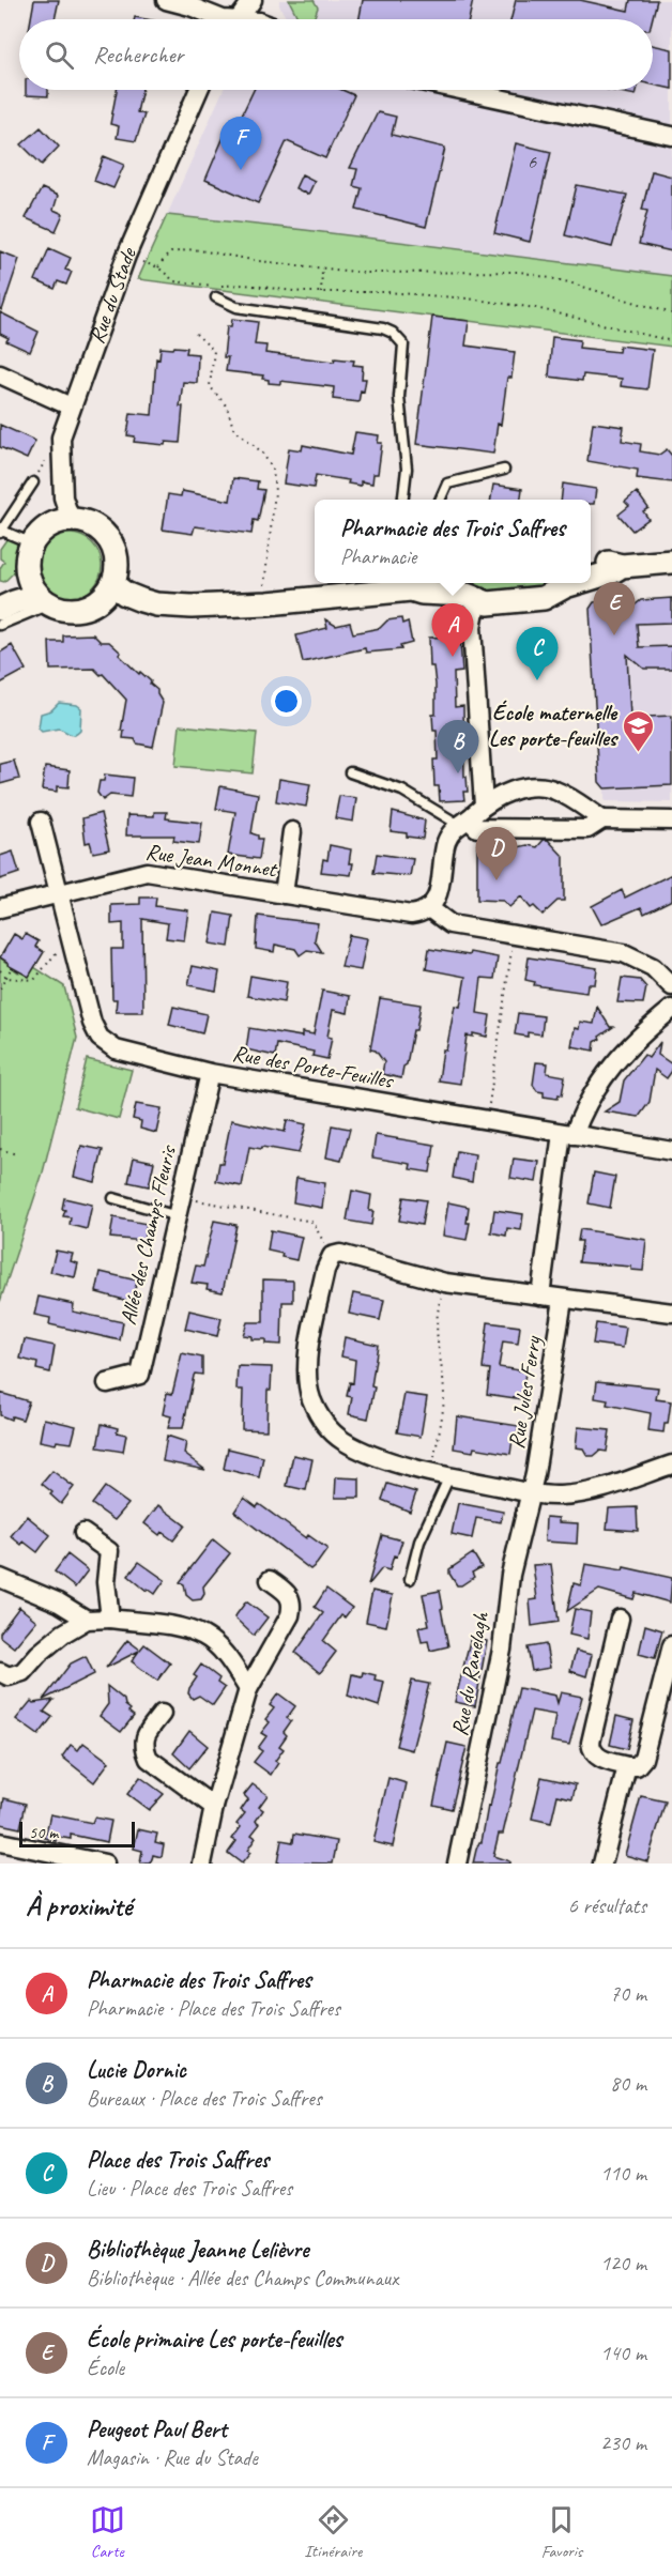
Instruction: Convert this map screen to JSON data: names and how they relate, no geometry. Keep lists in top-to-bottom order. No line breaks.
{"streets":{"street":["Rue du Stade","Rue Jean Monnet","Rue des Porte-Feuilles","Allée des Champs Fleuris","Rue Jules Ferry","Rue du Ranelagh"]},"crossings":[["Rue Jean Monnet","Rue des Porte-Feuilles"],["Rue des Porte-Feuilles","Allée des Champs Fleuris"],["Rue Jules Ferry","Rue du Ranelagh"]],"places":{"school or university":["École maternelle Les porte-feuilles"]},"house_numbers":["6"],"scale_bar":"50 m","page":{"search":"Rechercher","pins":["F","E","A","C","B","D"],"popup":["Pharmacie des Trois Saffres","Pharmacie"],"scale":"50 m","heading":["À proximité","6 résultats"],"list":[{"mark":"A","name":"Pharmacie des Trois Saffres","note":"Pharmacie · Place des Trois Saffres","value":"70 m"},{"mark":"B","name":"Lucie Dornic","note":"Bureaux · Place des Trois Saffres","value":"80 m"},{"mark":"C","name":"Place des Trois Saffres","note":"Lieu · Place des Trois Saffres","value":"110 m"},{"mark":"D","name":"Bibliothèque Jeanne Lelièvre","note":"Bibliothèque · Allée des Champs Communaux","value":"120 m"},{"mark":"E","name":"École primaire Les porte-feuilles","note":"École","value":"140 m"},{"mark":"F","name":"Peugeot Paul Bert","note":"Magasin · Rue du Stade","value":"230 m"}],"nav":["Carte","Itinéraire","Favoris"]}}
